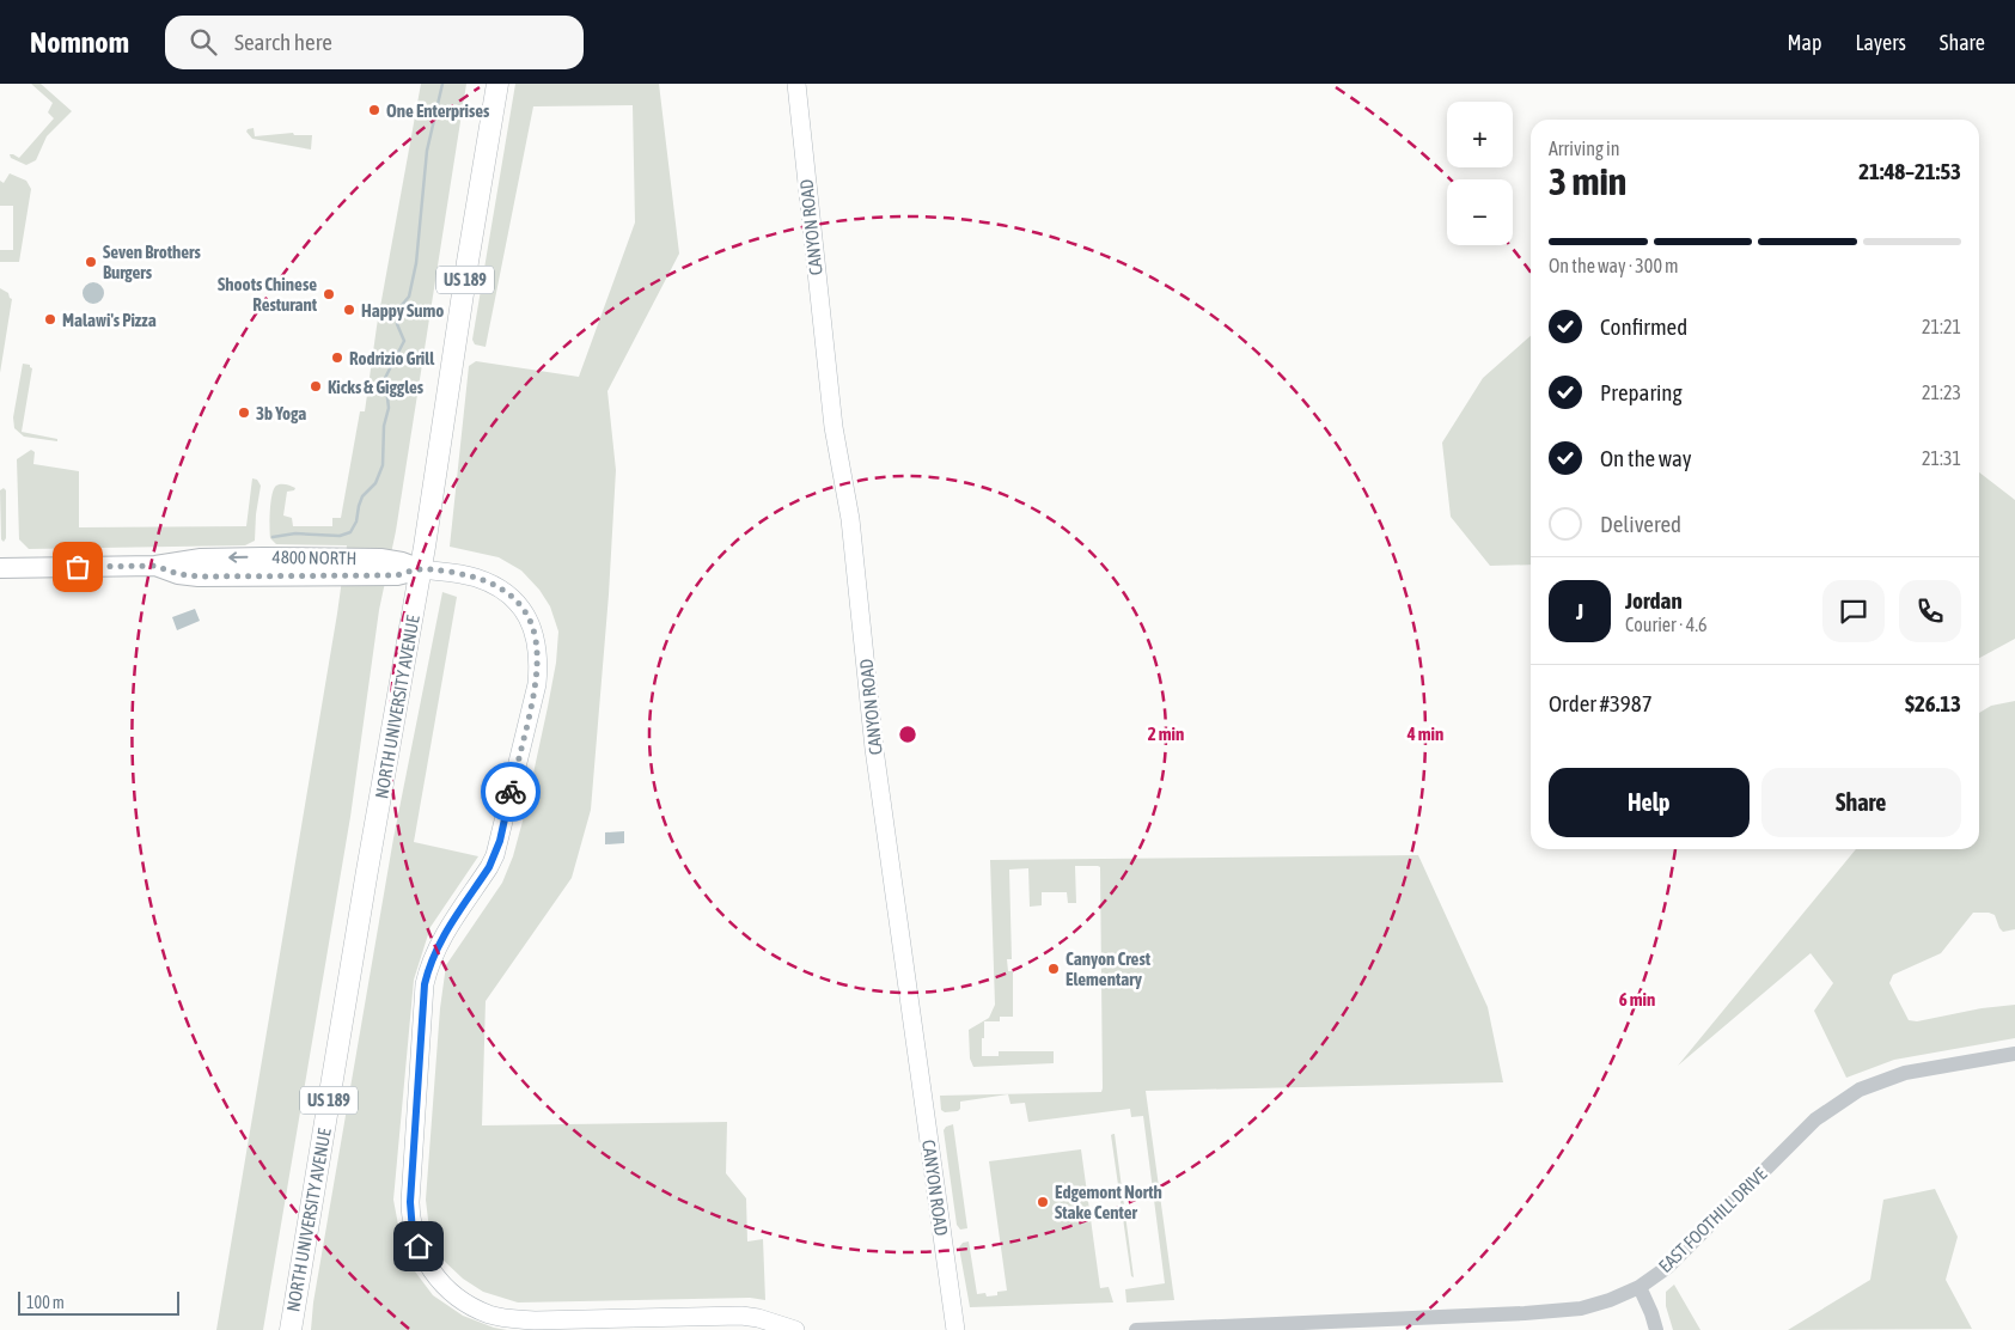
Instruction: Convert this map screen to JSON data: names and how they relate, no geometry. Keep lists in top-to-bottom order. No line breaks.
{"streets":{"highway":["US 189","NORTH UNIVERSITY AVENUE"],"main road":["CANYON ROAD","4800 NORTH"],"street":["EAST FOOTHILL DRIVE"]},"crossings":[["4800 NORTH","NORTH UNIVERSITY AVENUE"]],"places":["One Enterprises","Seven Brothers Burgers","Shoots Chinese Resturant","Happy Sumo","Malawi's Pizza","Rodrizio Grill","Kicks & Giggles","3b Yoga","Canyon Crest Elementary","Edgemont North Stake Center"],"scale_bar":"100 m","page":{"header":"Nomnom","search":"Search here","nav":["Map","Layers","Share"],"map_buttons":["+","−"],"heading":["3 min","Arriving in","21:48–21:53"],"panel":["Jordan","Courier · 4.6","Order #3987","$26.13"],"bar":"On the way · 300 m","list":[["Confirmed","21:21"],["Preparing","21:23"],["On the way","21:31"],"Delivered"],"round":"J","buttons":["Help","Share"],"scale":"100 m"},"rings":["2 min","4 min","6 min"]}
